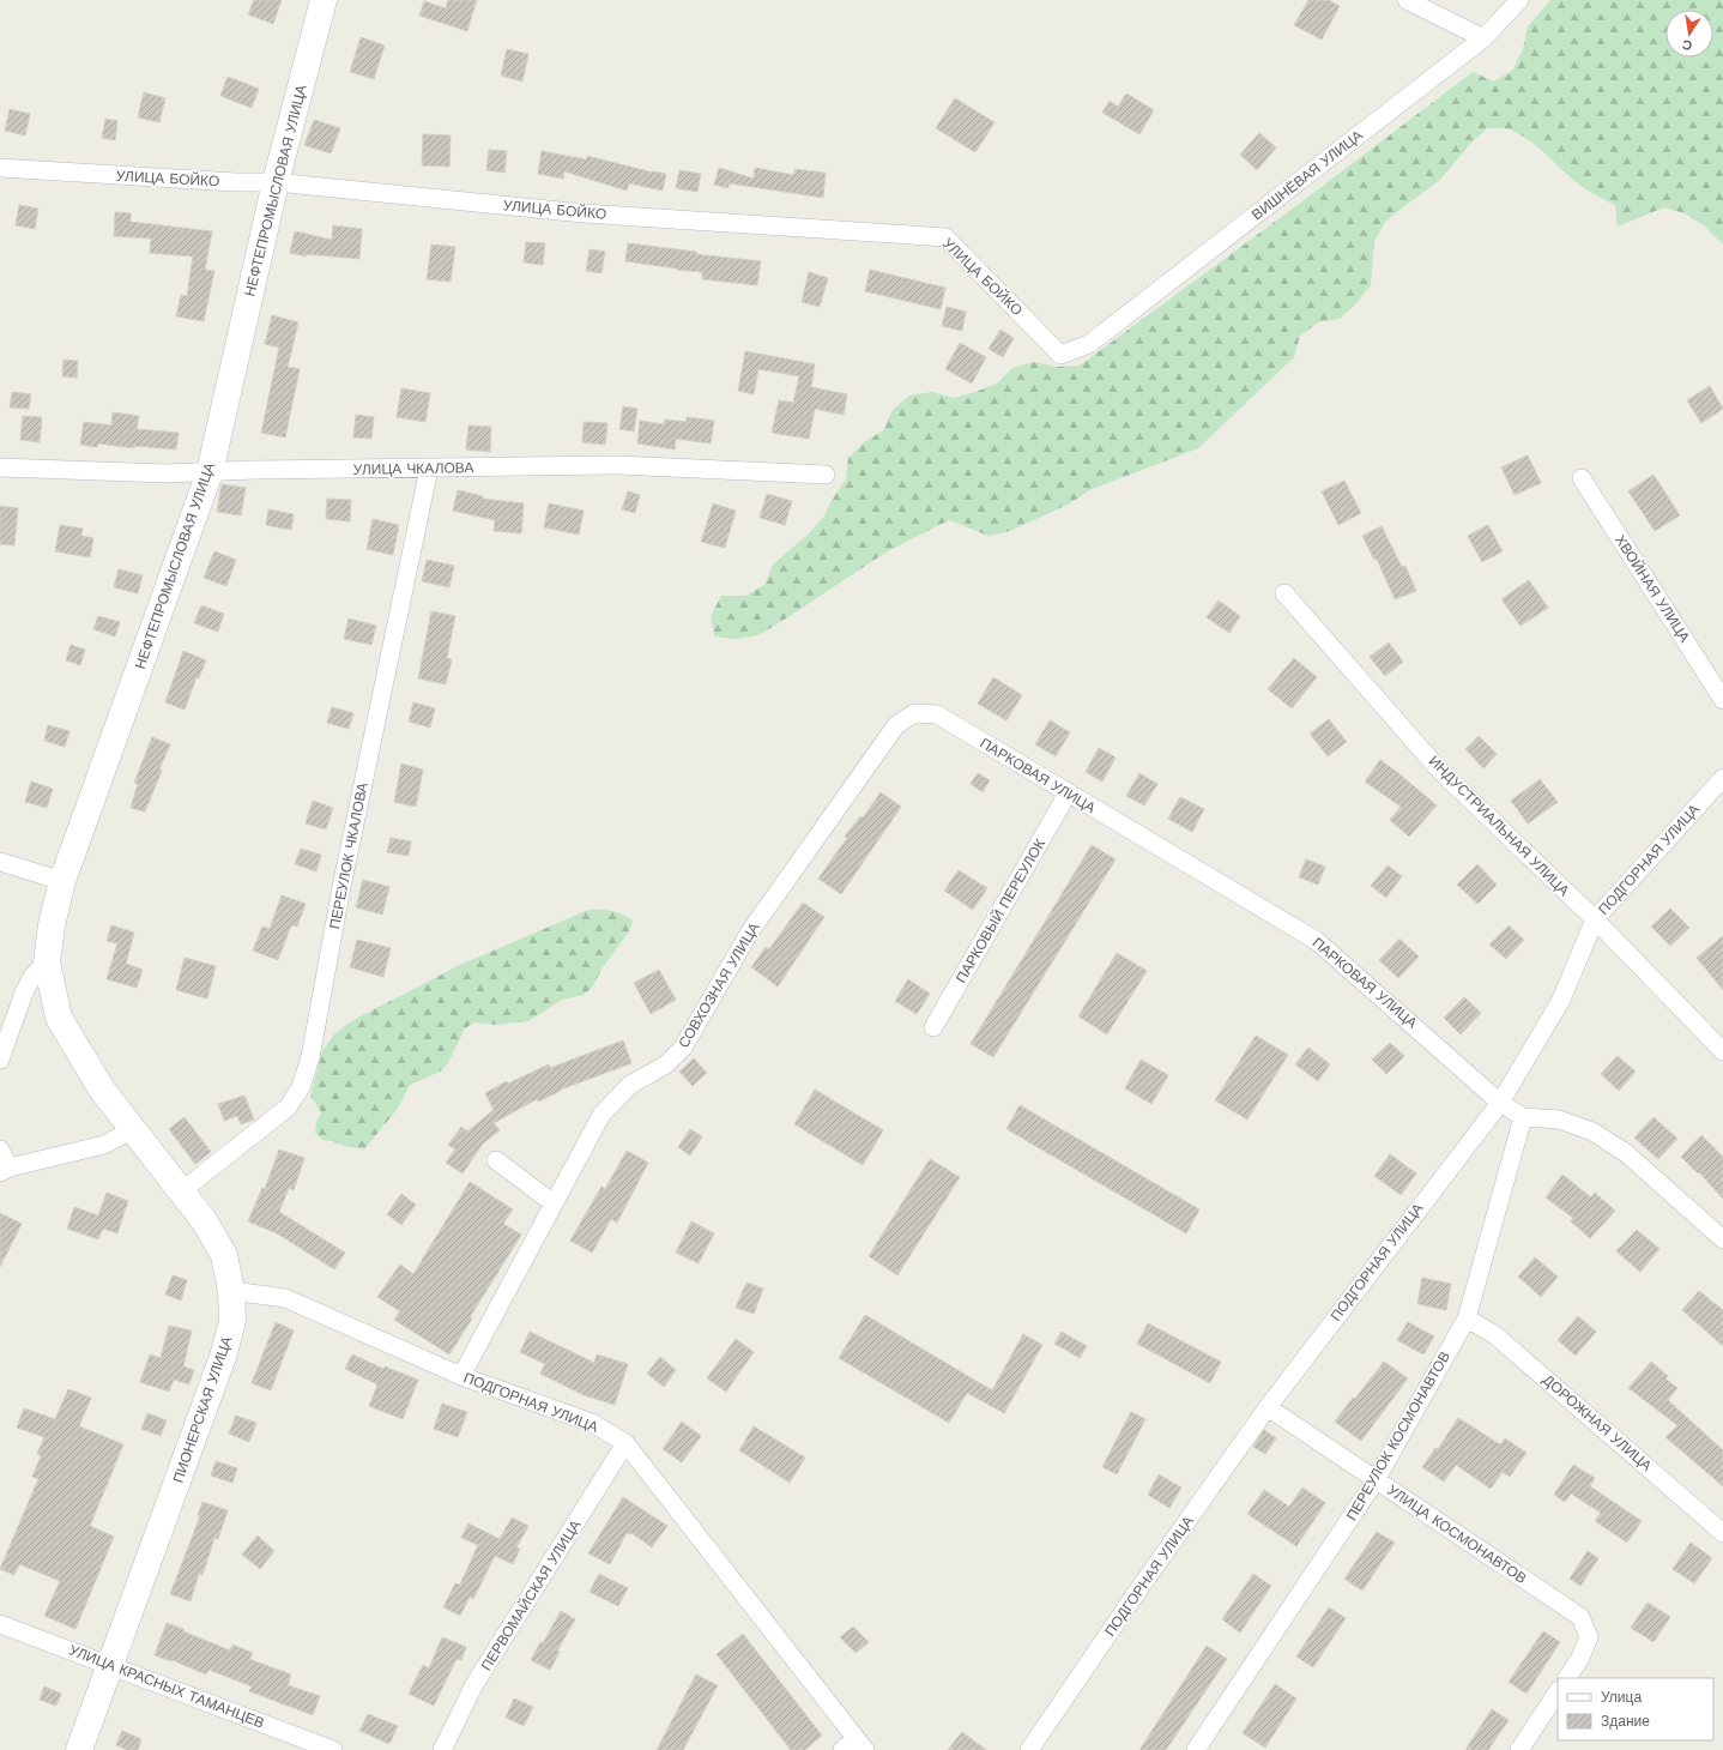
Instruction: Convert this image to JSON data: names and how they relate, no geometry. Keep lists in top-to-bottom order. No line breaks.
{"streets":{"main road":["НЕФТЕПРОМЫСЛОВАЯ УЛИЦА","ПИОНЕРСКАЯ УЛИЦА"],"street":["ВИШНЁВАЯ УЛИЦА","УЛИЦА БОЙКО","УЛИЦА ЧКАЛОВА","ХВОЙНАЯ УЛИЦА","ПАРКОВАЯ УЛИЦА","ИНДУСТРИАЛЬНАЯ УЛИЦА","ПЕРЕУЛОК ЧКАЛОВА","ПОДГОРНАЯ УЛИЦА","ПАРКОВЫЙ ПЕРЕУЛОК","СОВХОЗНАЯ УЛИЦА","ДОРОЖНАЯ УЛИЦА","ПЕРЕУЛОК КОСМОНАВТОВ","УЛИЦА КОСМОНАВТОВ","ПЕРВОМАЙСКАЯ УЛИЦА","УЛИЦА КРАСНЫХ ТАМАНЦЕВ"]},"crossings":[["ВИШНЁВАЯ УЛИЦА","УЛИЦА БОЙКО"],["УЛИЦА БОЙКО","НЕФТЕПРОМЫСЛОВАЯ УЛИЦА"],["НЕФТЕПРОМЫСЛОВАЯ УЛИЦА","УЛИЦА ЧКАЛОВА"],["НЕФТЕПРОМЫСЛОВАЯ УЛИЦА","ПИОНЕРСКАЯ УЛИЦА"],["УЛИЦА ЧКАЛОВА","ПЕРЕУЛОК ЧКАЛОВА"],["ПАРКОВАЯ УЛИЦА","ПОДГОРНАЯ УЛИЦА"],["ПАРКОВАЯ УЛИЦА","ПАРКОВЫЙ ПЕРЕУЛОК"],["ПАРКОВАЯ УЛИЦА","СОВХОЗНАЯ УЛИЦА"],["ПАРКОВАЯ УЛИЦА","ПЕРЕУЛОК КОСМОНАВТОВ"],["ИНДУСТРИАЛЬНАЯ УЛИЦА","ПОДГОРНАЯ УЛИЦА"],["ПЕРЕУЛОК ЧКАЛОВА","ПИОНЕРСКАЯ УЛИЦА"],["ПОДГОРНАЯ УЛИЦА","СОВХОЗНАЯ УЛИЦА"],["ПОДГОРНАЯ УЛИЦА","ПИОНЕРСКАЯ УЛИЦА"],["ПОДГОРНАЯ УЛИЦА","УЛИЦА КОСМОНАВТОВ"],["ПОДГОРНАЯ УЛИЦА","ПЕРВОМАЙСКАЯ УЛИЦА"],["ПИОНЕРСКАЯ УЛИЦА","УЛИЦА КРАСНЫХ ТАМАНЦЕВ"],["ДОРОЖНАЯ УЛИЦА","ПЕРЕУЛОК КОСМОНАВТОВ"],["ПЕРЕУЛОК КОСМОНАВТОВ","УЛИЦА КОСМОНАВТОВ"]],"legend":["Улица","Здание"],"north":"bottom"}
